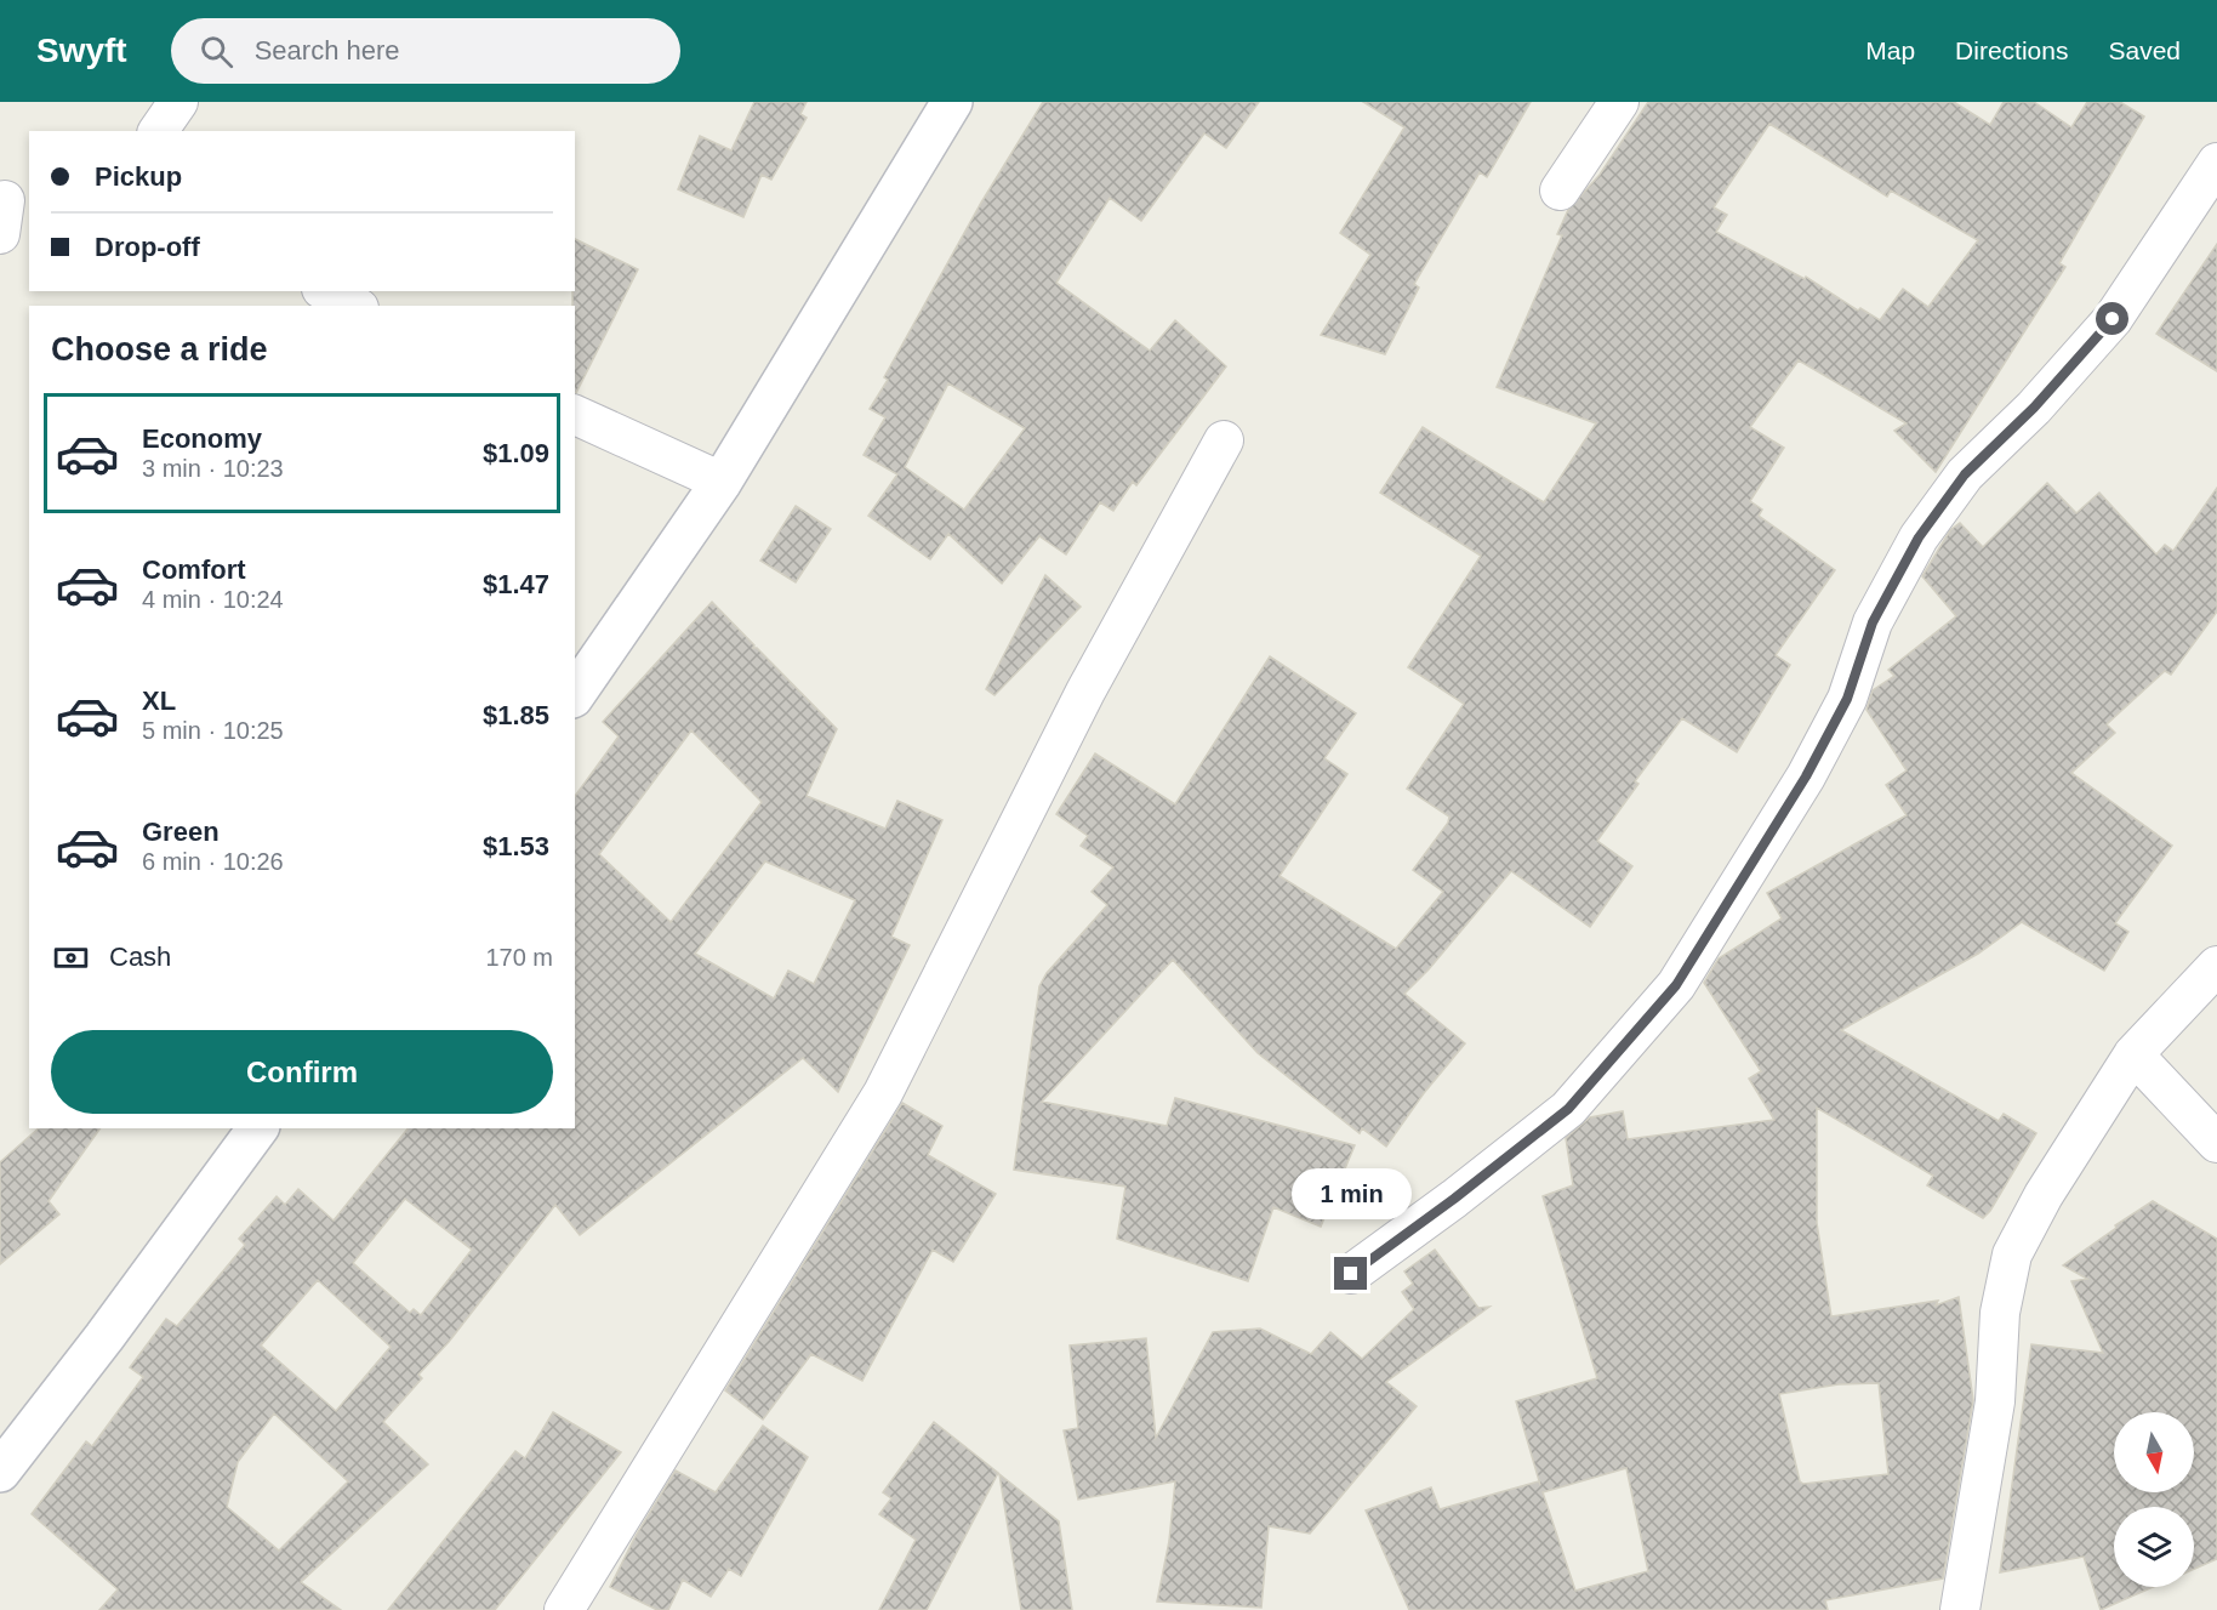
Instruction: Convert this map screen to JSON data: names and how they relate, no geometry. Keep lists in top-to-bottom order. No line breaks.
{"north":"bottom","page":{"header":"Swyft","search":"Search here","nav":["Map","Directions","Saved"],"banner":["Pickup","Drop-off"],"heading":"Choose a ride","list":[{"name":"Economy","note":"3 min · 10:23","value":"$1.09"},{"name":"Comfort","note":"4 min · 10:24","value":"$1.47"},{"name":"XL","note":"5 min · 10:25","value":"$1.85"},{"name":"Green","note":"6 min · 10:26","value":"$1.53"}],"pay":["Cash","170 m"],"buttons":"Confirm","bubble":"1 min"}}
